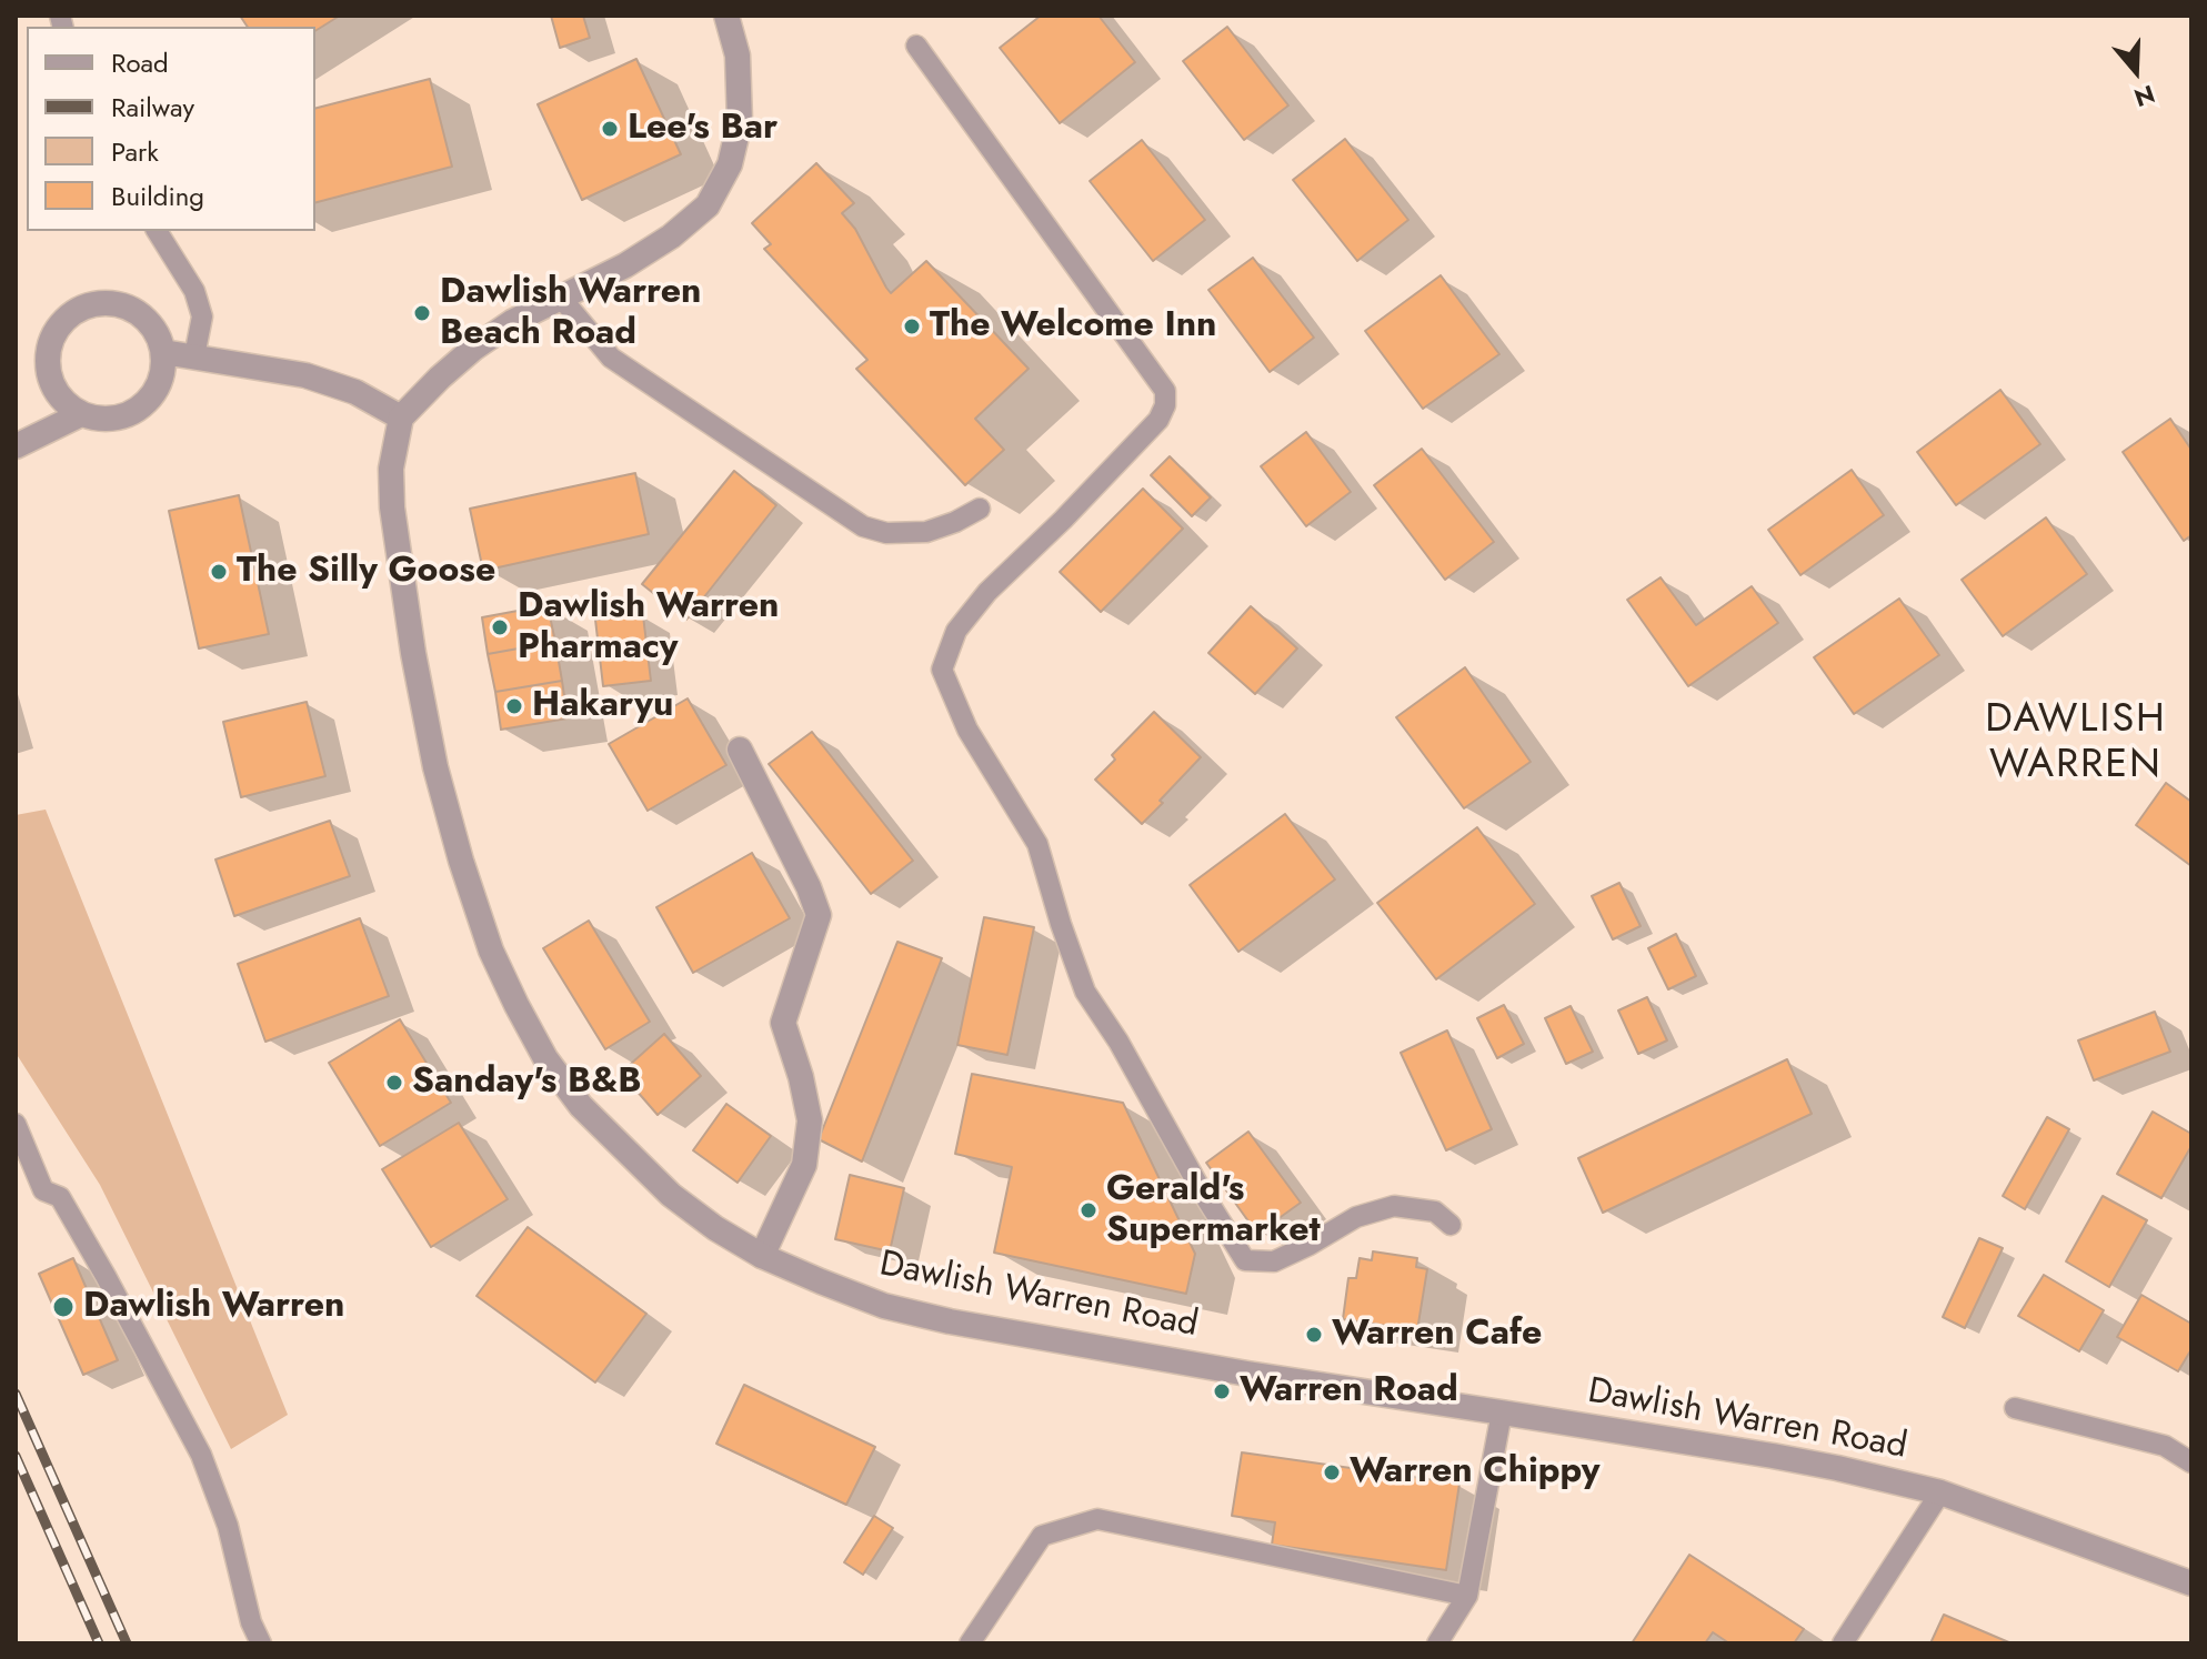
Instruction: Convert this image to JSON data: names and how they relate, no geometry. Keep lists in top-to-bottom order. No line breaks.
{"streets":{"street":["Dawlish Warren Road"]},"districts":["DAWLISH WARREN"],"places":["Lee's Bar","Dawlish Warren Beach Road","The Welcome Inn","The Silly Goose","Dawlish Warren Pharmacy","Hakaryu","Sanday's B&B","Gerald's Supermarket","Dawlish Warren","Warren Cafe","Warren Road","Warren Chippy"],"legend":["Road","Railway","Park","Building"],"north":"bottom"}
